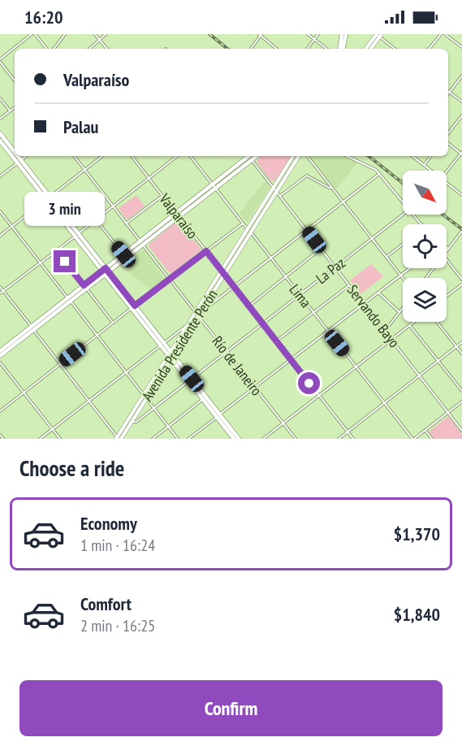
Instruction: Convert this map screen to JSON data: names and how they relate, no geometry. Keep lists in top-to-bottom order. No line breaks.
{"streets":{"main road":["Avenida Presidente Perón"],"street":["Valparaíso","La Paz","Lima","Servando Bayo","Río de Janeiro"]},"crossings":[["Valparaíso","La Paz"],["Valparaíso","Avenida Presidente Perón"],["La Paz","Lima"],["La Paz","Servando Bayo"],["La Paz","Avenida Presidente Perón"],["La Paz","Río de Janeiro"],["Lima","Avenida Presidente Perón"],["Servando Bayo","Avenida Presidente Perón"],["Avenida Presidente Perón","Río de Janeiro"]],"north":"bottom right","page":{"status":"16:20","banner":["Valparaíso","Palau"],"bubble":"3 min","heading":"Choose a ride","list":[{"name":"Economy","note":"1 min · 16:24","value":"$1,370"},{"name":"Comfort","note":"2 min · 16:25","value":"$1,840"}],"buttons":"Confirm"}}
